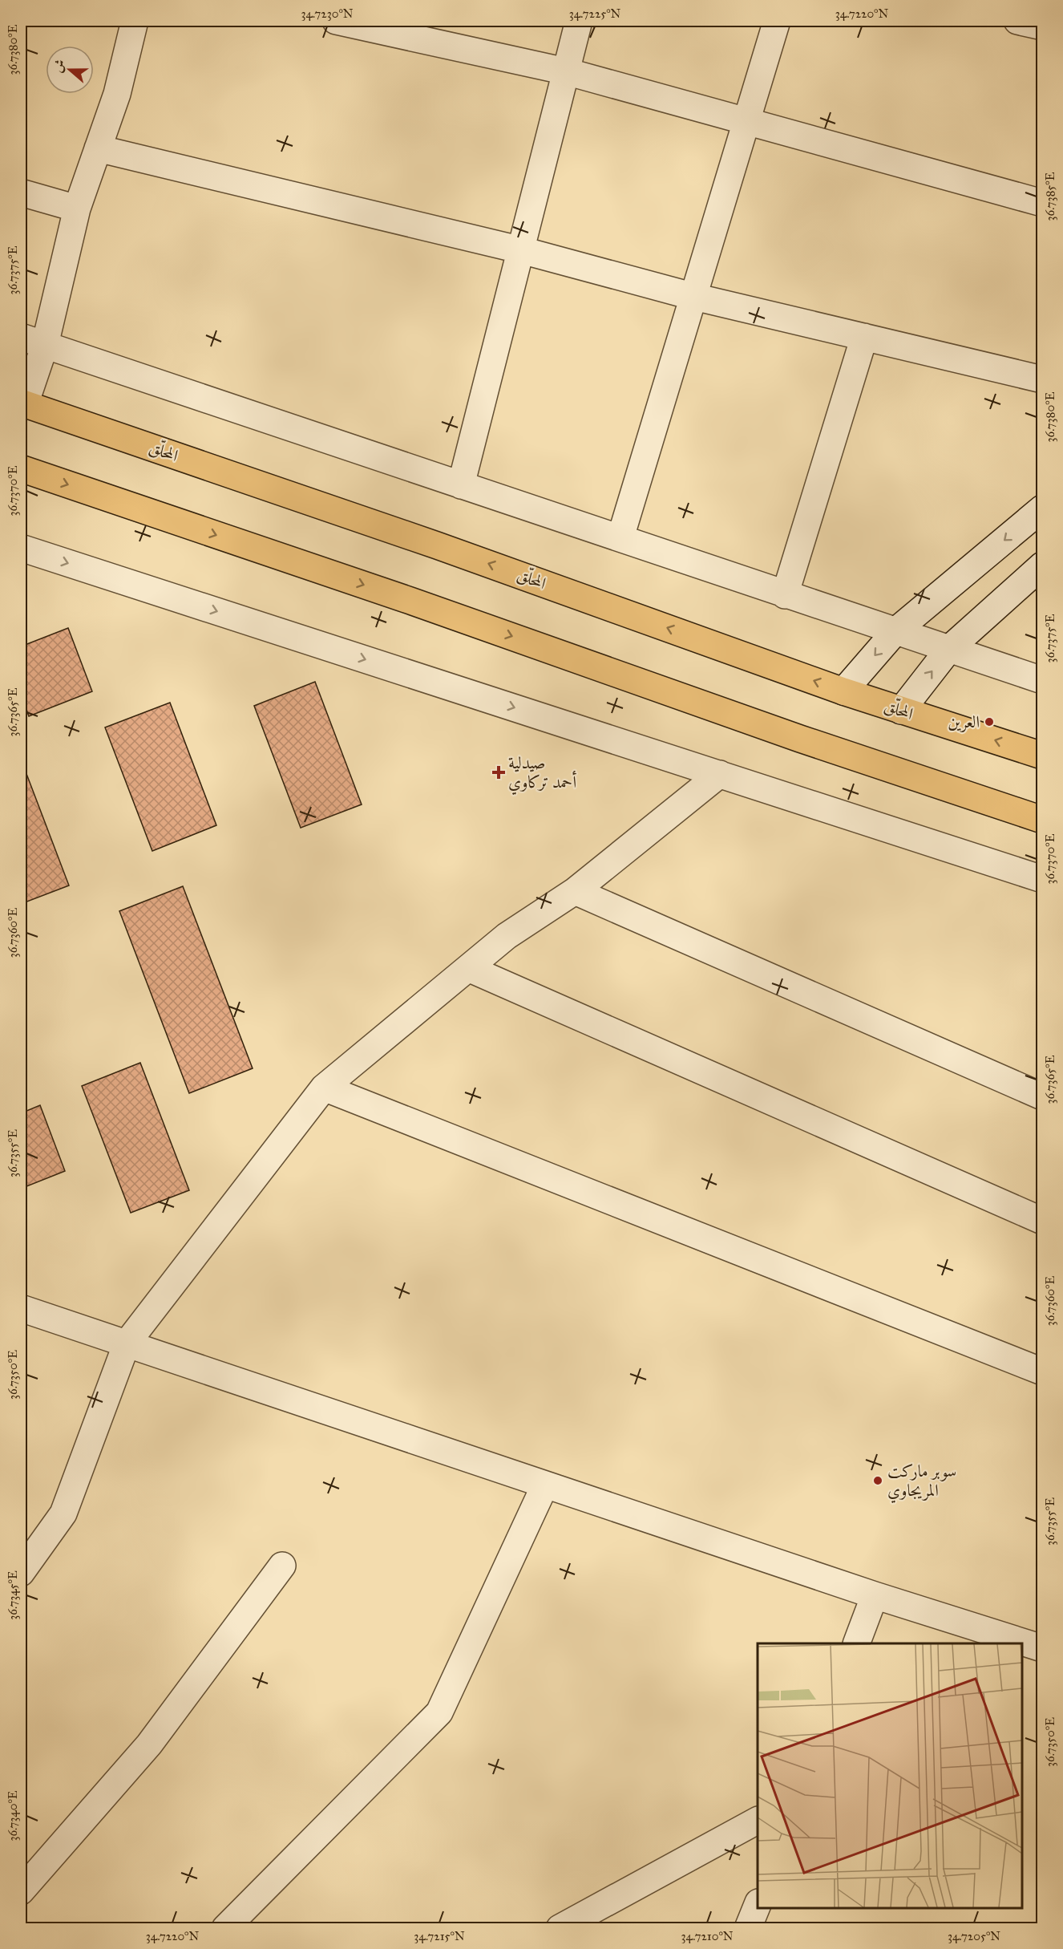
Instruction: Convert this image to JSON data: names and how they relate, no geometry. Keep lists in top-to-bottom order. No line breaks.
{"streets":{"highway":["المحلّق"]},"places":{"other":["العرين","سوبر ماركت المريجاوي"],"health":["صيدلية أحمد تركاوي"]},"north":"left","coordinates":["34.7230°N","34.7225°N","34.7220°N","36.7380°E","36.7385°E","36.7375°E","36.7370°E","36.7365°E","36.7360°E","36.7355°E","36.7350°E","36.7345°E","36.7340°E","34.7215°N","34.7210°N","34.7205°N"]}
